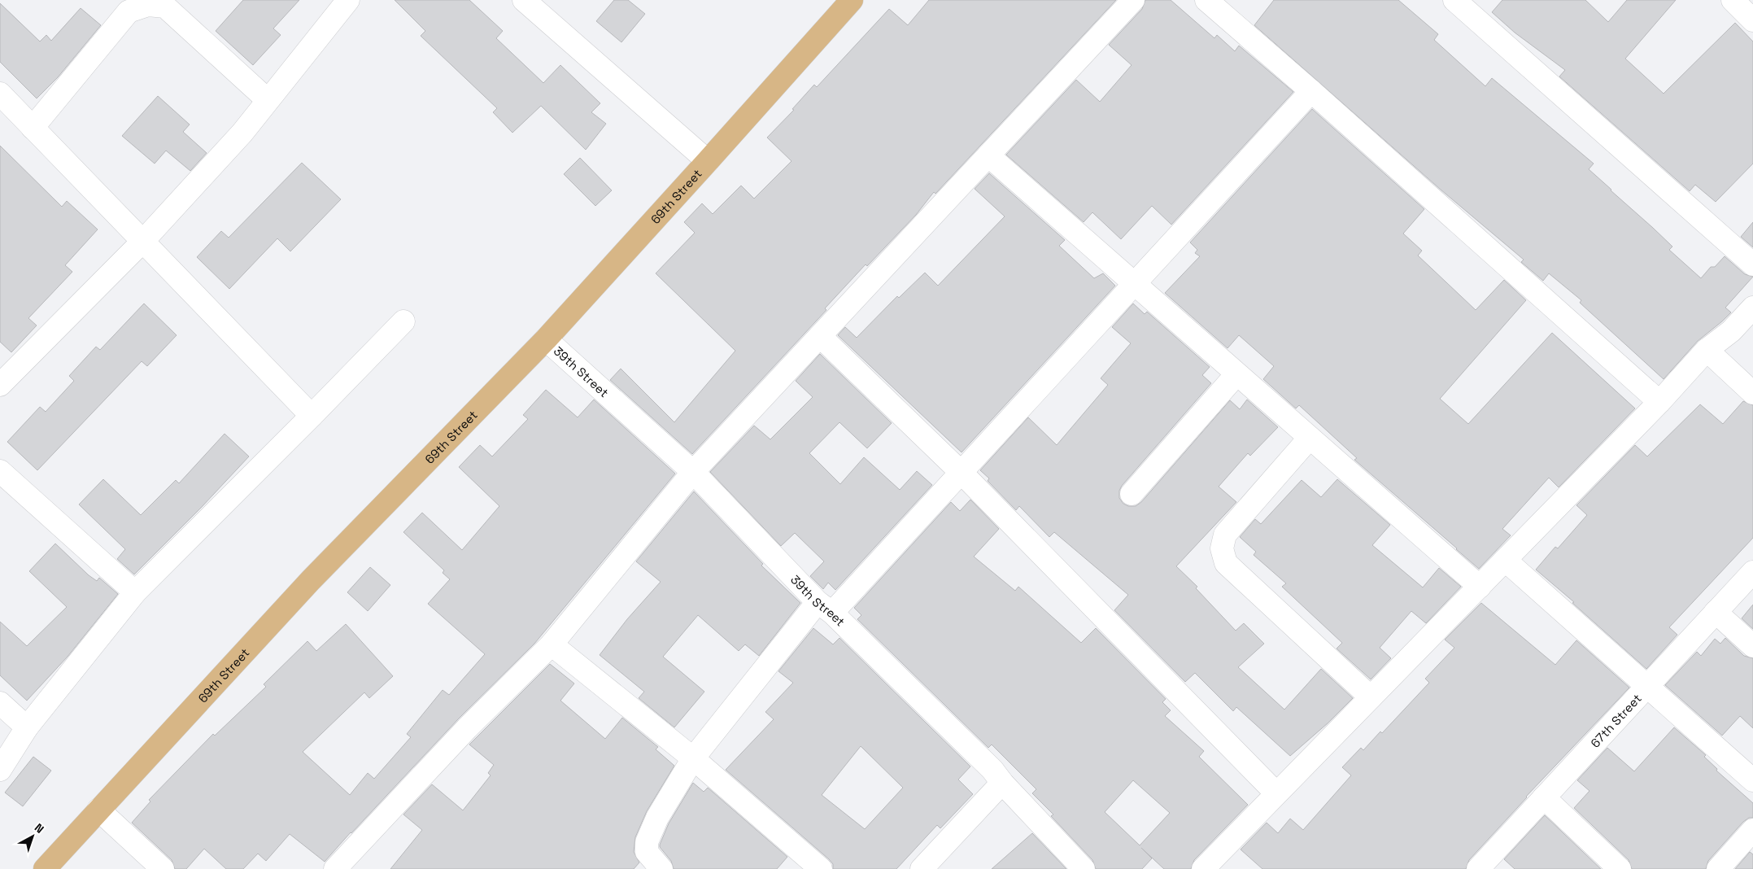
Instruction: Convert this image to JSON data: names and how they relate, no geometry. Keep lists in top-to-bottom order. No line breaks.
{"streets":{"main road":["69th Street"],"street":["39th Street","67th Street"]},"crossings":[["69th Street","39th Street"]],"north":"top right"}
